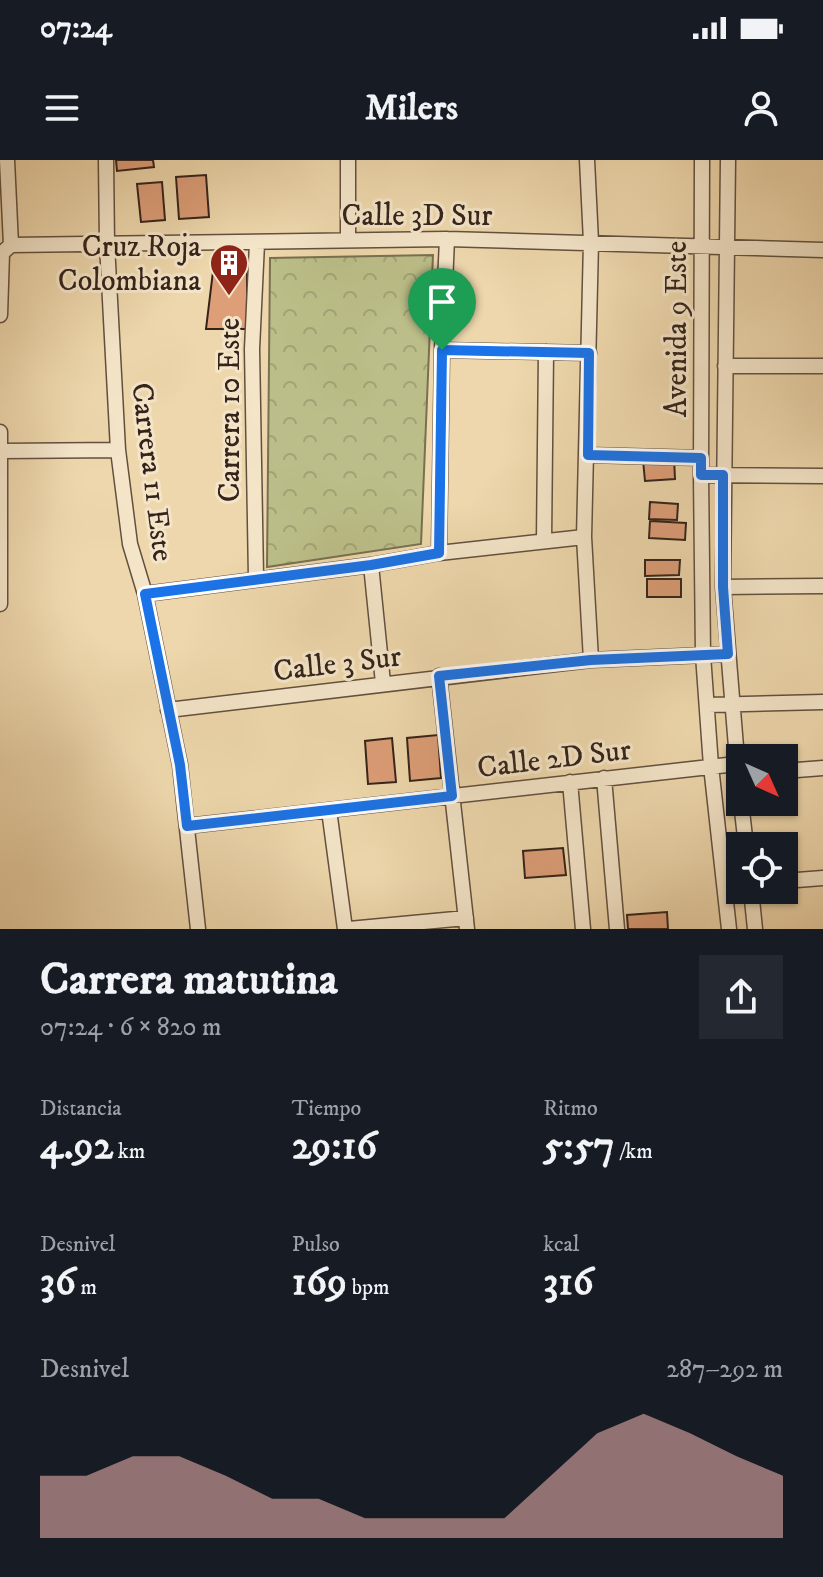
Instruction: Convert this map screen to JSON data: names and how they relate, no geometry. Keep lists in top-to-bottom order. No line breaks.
{"streets":{"street":["Calle 3D Sur","Avenida 9 Este","Carrera 10 Este","Carrera 11 Este","Calle 3 Sur","Calle 2D Sur"]},"crossings":[["Calle 3D Sur","Avenida 9 Este"],["Calle 3D Sur","Carrera 10 Este"],["Calle 3D Sur","Carrera 11 Este"],["Avenida 9 Este","Calle 3 Sur"],["Avenida 9 Este","Calle 2D Sur"],["Carrera 11 Este","Calle 3 Sur"],["Carrera 11 Este","Calle 2D Sur"]],"places":{"building":["Cruz Roja Colombiana"]},"north":"bottom right","page":{"status":"07:24","header":"Milers","heading":["Carrera matutina","07:24 · 6 × 820 m"],"stats":[["Distancia","4.92 km"],["Tiempo","29:16"],["Ritmo","5:57 /km"],["Desnivel","36 m"],["Pulso","169 bpm"],["kcal","316"]],"chart":["Desnivel","287–292 m"]}}
